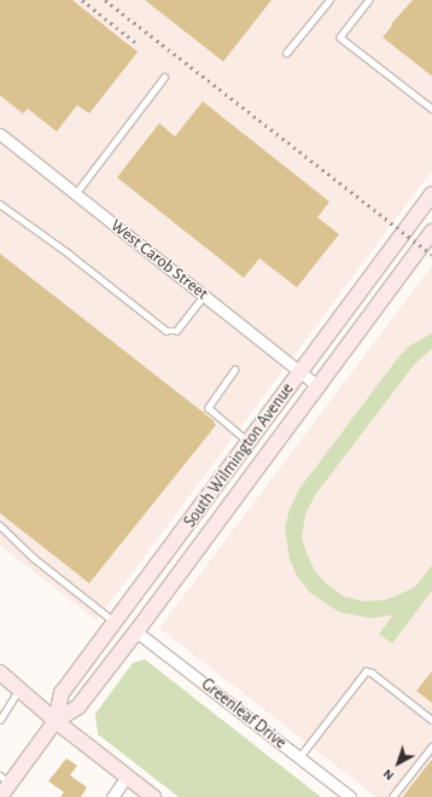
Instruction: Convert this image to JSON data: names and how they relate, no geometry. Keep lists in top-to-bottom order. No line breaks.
{"streets":{"main road":["South Wilmington Avenue"],"street":["West Carob Street","Greenleaf Drive"]},"crossings":[["West Carob Street","South Wilmington Avenue"],["South Wilmington Avenue","Greenleaf Drive"]],"north":"bottom left"}
